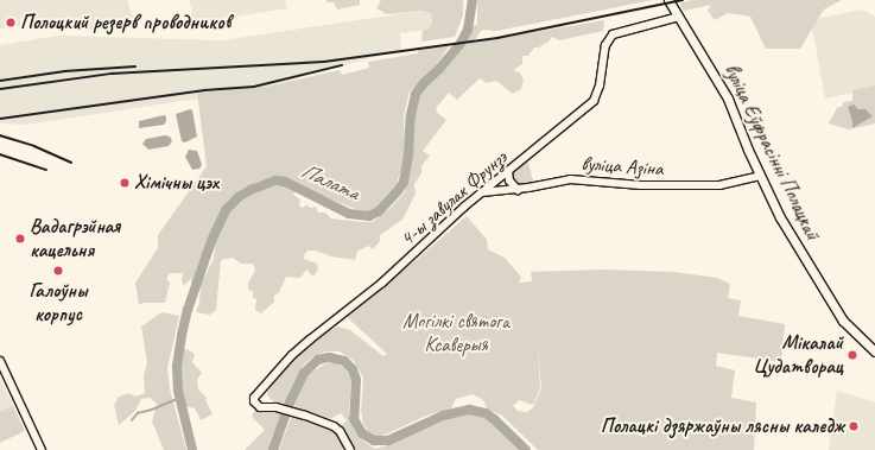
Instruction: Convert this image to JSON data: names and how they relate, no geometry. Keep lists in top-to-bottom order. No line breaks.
{"streets":{"main road":["вуліца Еўфрасінні Полацкай"],"street":["вуліца Азіна","4-ы завулак Фрунзэ"]},"crossings":[["вуліца Еўфрасінні Полацкай","вуліца Азіна"],["вуліца Еўфрасінні Полацкай","4-ы завулак Фрунзэ"],["вуліца Азіна","4-ы завулак Фрунзэ"]],"water":["Палата"],"parks":["Могілкі святога Ксаверыя"],"places":["Полоцкий резерв проводников","Хімічны цэх","Вадагрэйная кацельня","Галоўны корпус","Мікалай Цудатворац","Полацкі дзяржаўны лясны каледж"]}
